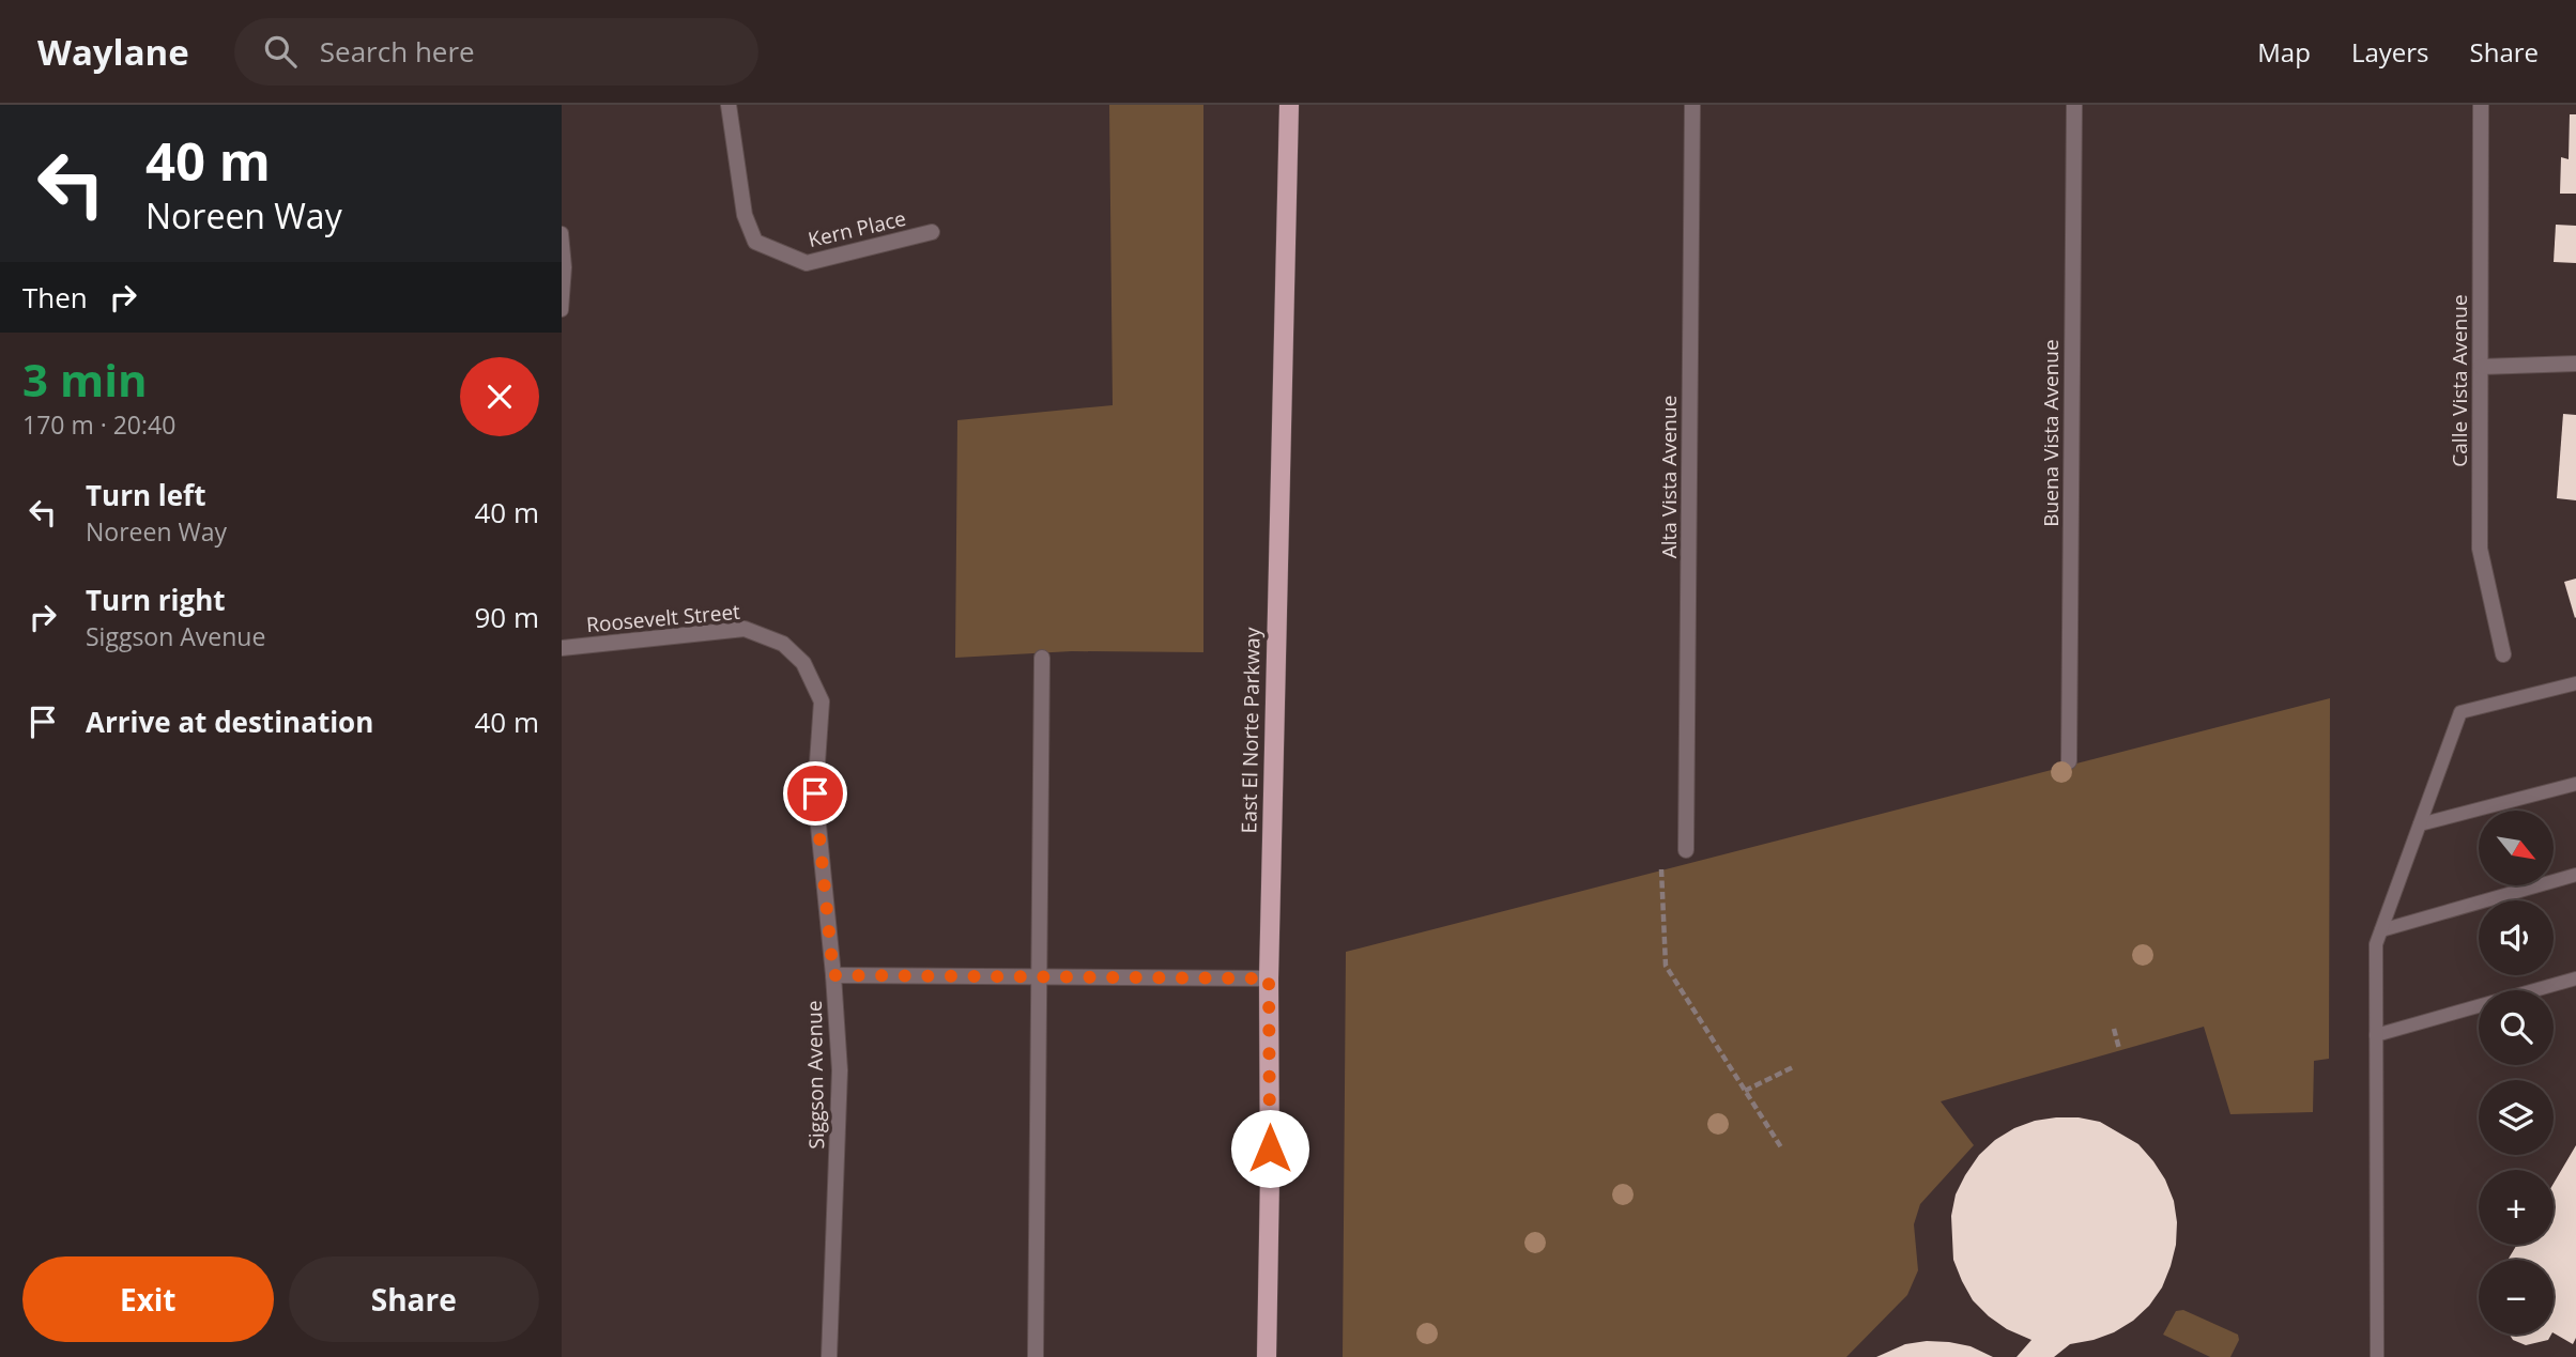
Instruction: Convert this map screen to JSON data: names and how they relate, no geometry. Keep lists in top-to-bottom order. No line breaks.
{"streets":{"main road":["East El Norte Parkway"],"street":["Kern Place","Calle Vista Avenue","Buena Vista Avenue","Alta Vista Avenue","Roosevelt Street","Siggson Avenue"]},"crossings":[["Roosevelt Street","Siggson Avenue"]],"north":"bottom right","page":{"header":"Waylane","search":"Search here","nav":["Map","Layers","Share"],"turn":["40 m","Noreen Way"],"then":"Then","heading":["3 min","170 m · 20:40"],"list":[{"name":"Turn left","note":"Noreen Way","value":"40 m"},{"name":"Turn right","note":"Siggson Avenue","value":"90 m"},{"name":"Arrive at destination","value":"40 m"}],"map_buttons":["+","−"],"buttons":["Exit","Share"]}}
